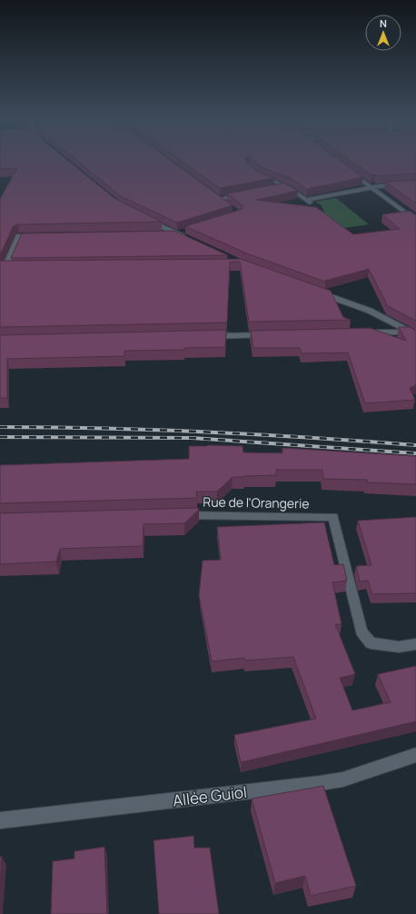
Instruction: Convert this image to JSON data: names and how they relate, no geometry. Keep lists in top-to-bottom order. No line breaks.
{"streets":{"street":["Rue de l'Orangerie","Allée Guiol"]},"north":"top"}
